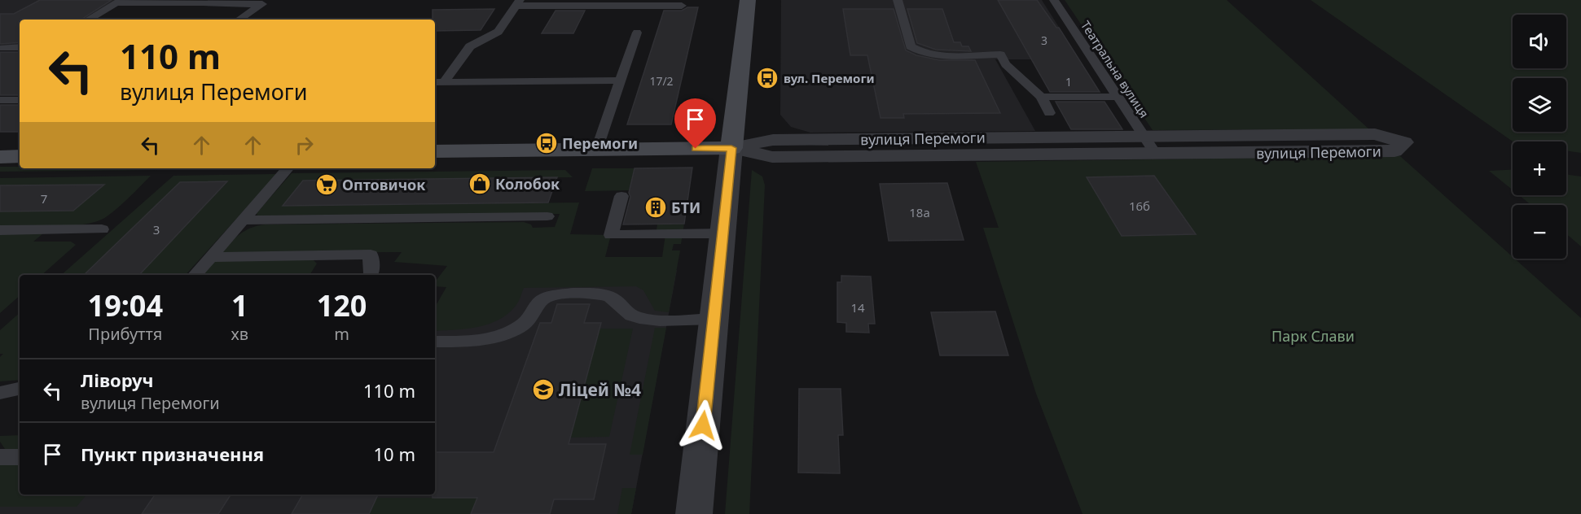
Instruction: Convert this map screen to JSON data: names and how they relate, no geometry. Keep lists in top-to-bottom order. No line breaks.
{"streets":{"main road":["вулиця Перемоги"],"lane":["Театральна вулиця"]},"crossings":[["Театральна вулиця","вулиця Перемоги"]],"parks":["Парк Слави"],"places":{"bus stop":["вул. Перемоги","Перемоги"],"shop":["Колобок"],"supermarket":["Оптовичок"],"building":["БТИ"],"school or university":["Ліцей №4"]},"house_numbers":["3","17/2","1","7","16б","18а","3","14"],"page":{"map_buttons":["+","−"],"turn":["110 m","вулиця Перемоги"],"eta":["19:04","Прибуття","1","хв","120","m"],"list":[{"name":"Ліворуч","note":"вулиця Перемоги","value":"110 m"},{"name":"Пункт призначення","value":"10 m"}]}}
